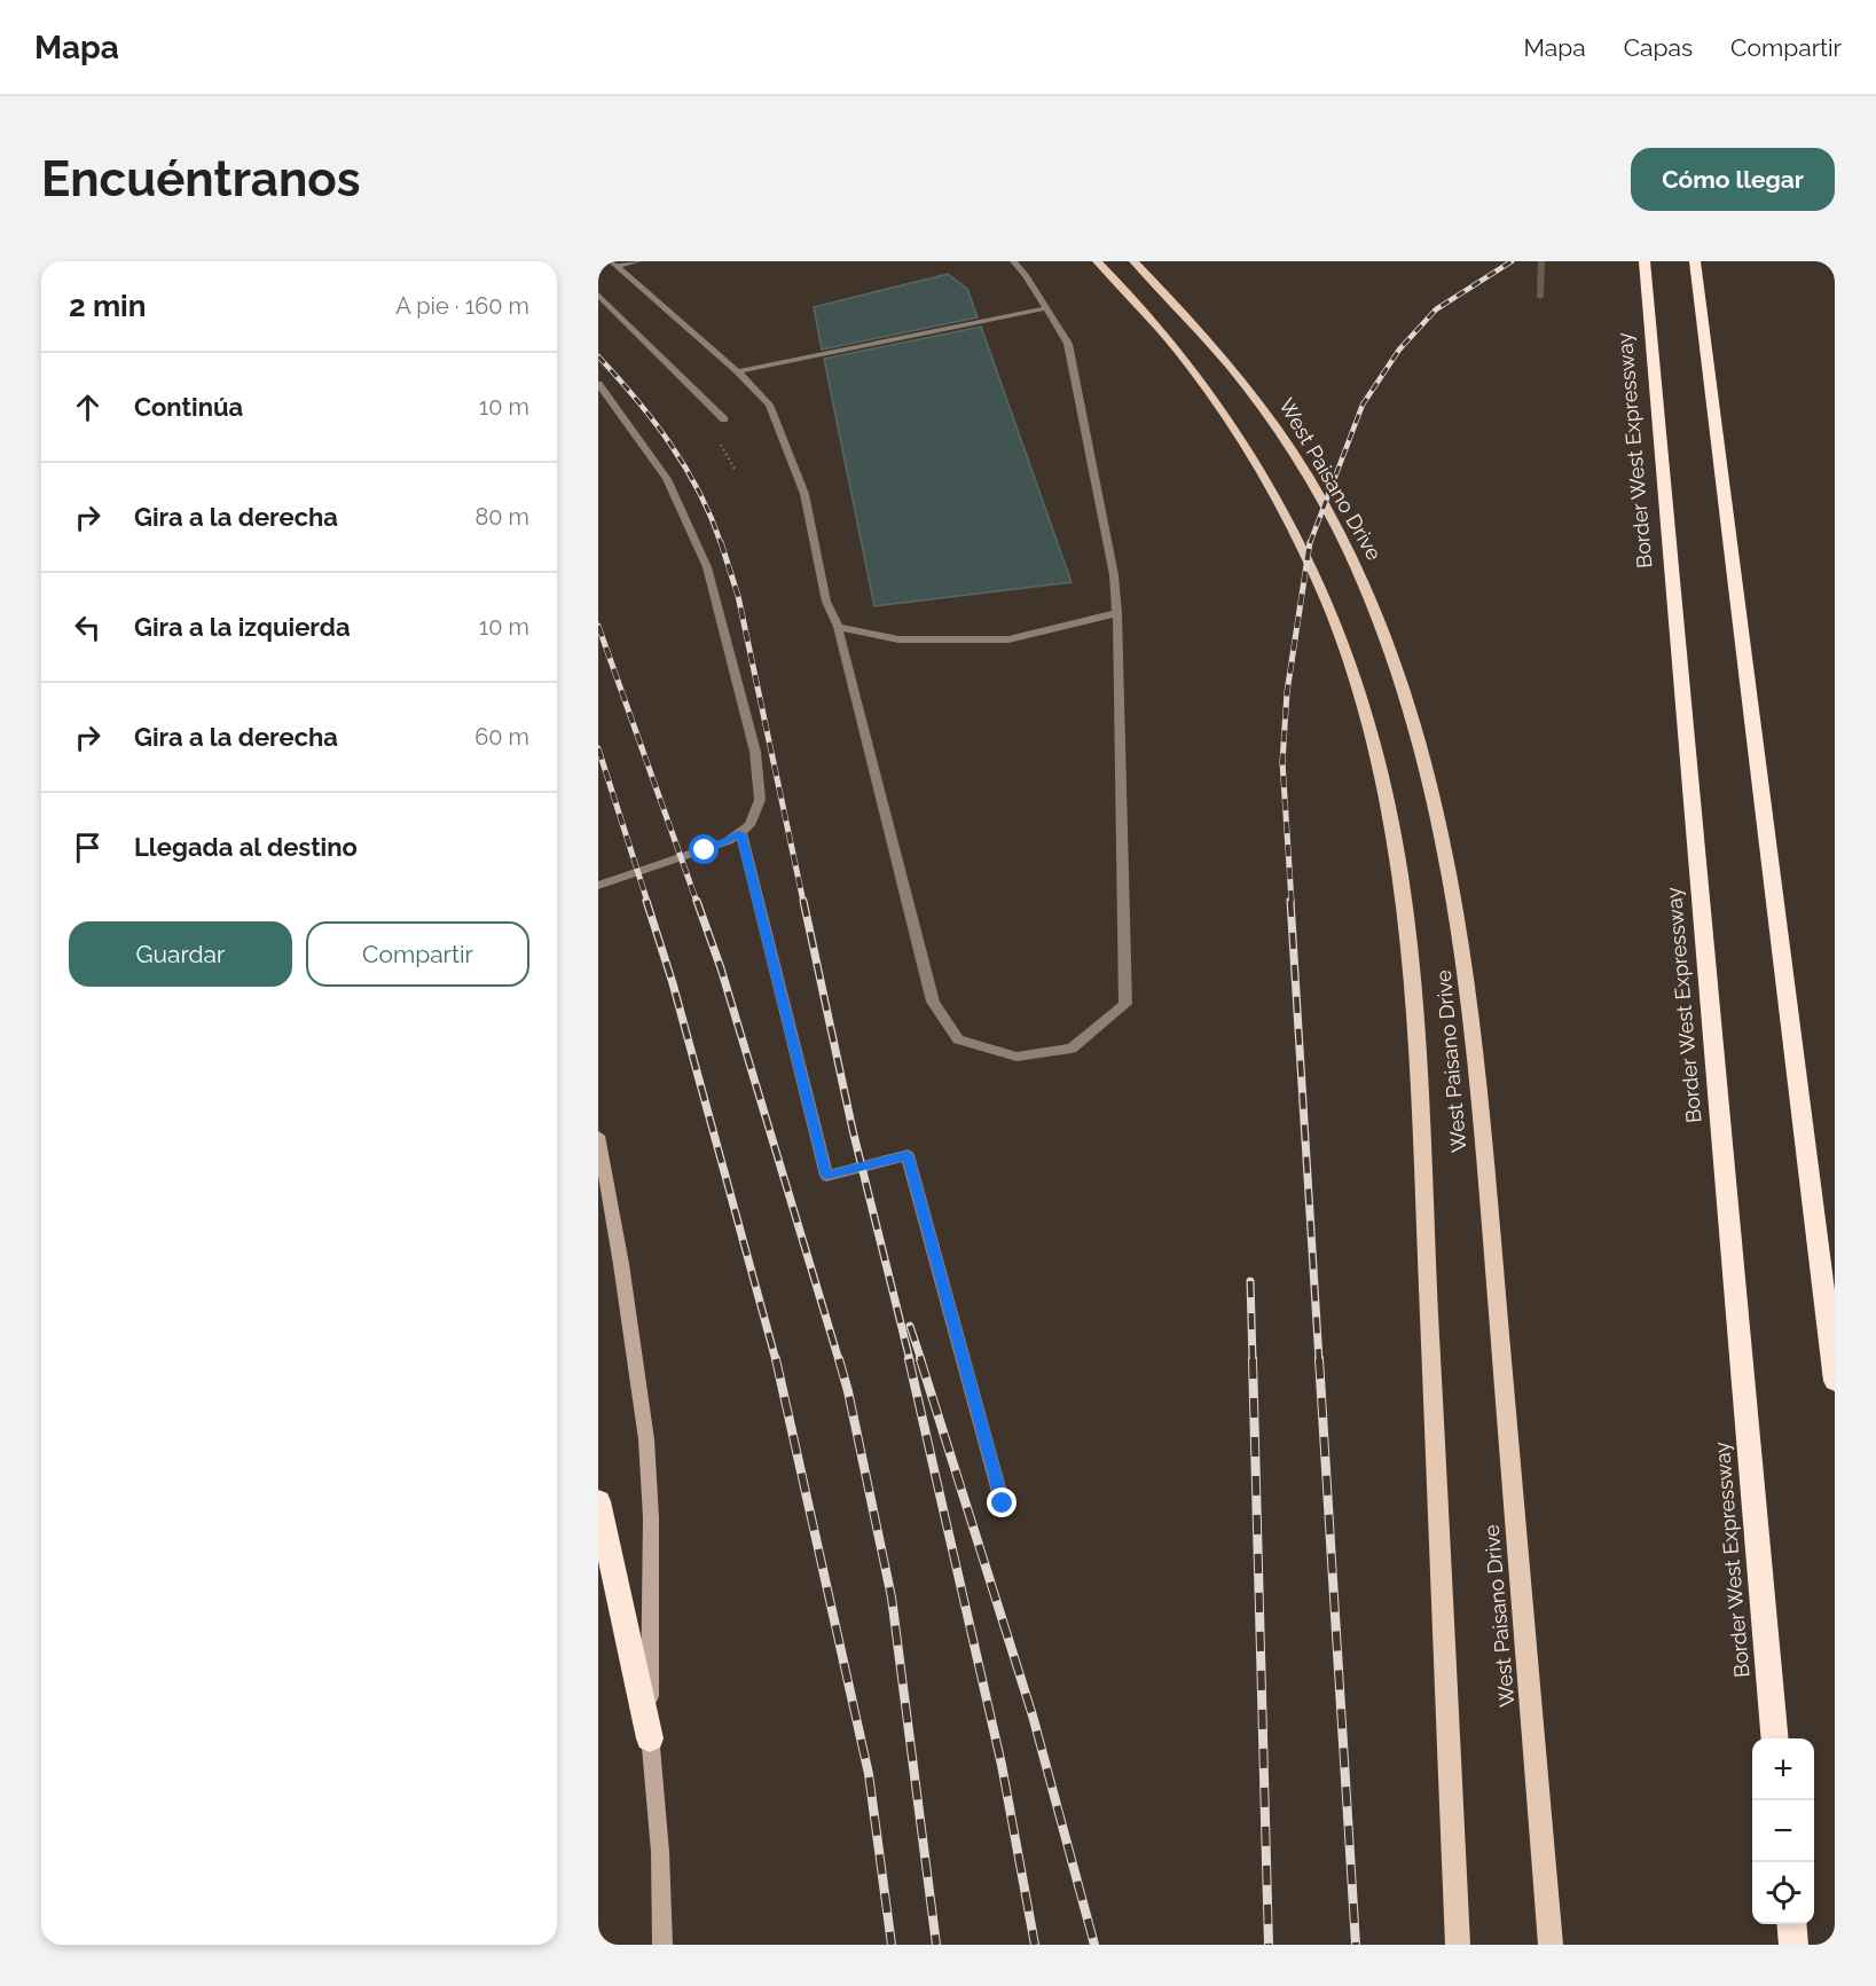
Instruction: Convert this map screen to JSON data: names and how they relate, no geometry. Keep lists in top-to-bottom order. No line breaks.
{"streets":{"highway":["Border West Expressway"],"main road":["West Paisano Drive"]},"page":{"header":"Mapa","nav":["Mapa","Capas","Compartir"],"buttons":["Cómo llegar",["Guardar","Compartir"]],"title":"Encuéntranos","heading":["2 min","A pie · 160 m"],"list":[["Continúa","10 m"],["Gira a la derecha","80 m"],["Gira a la izquierda","10 m"],["Gira a la derecha","60 m"],"Llegada al destino"],"map_buttons":["+","−"]}}
